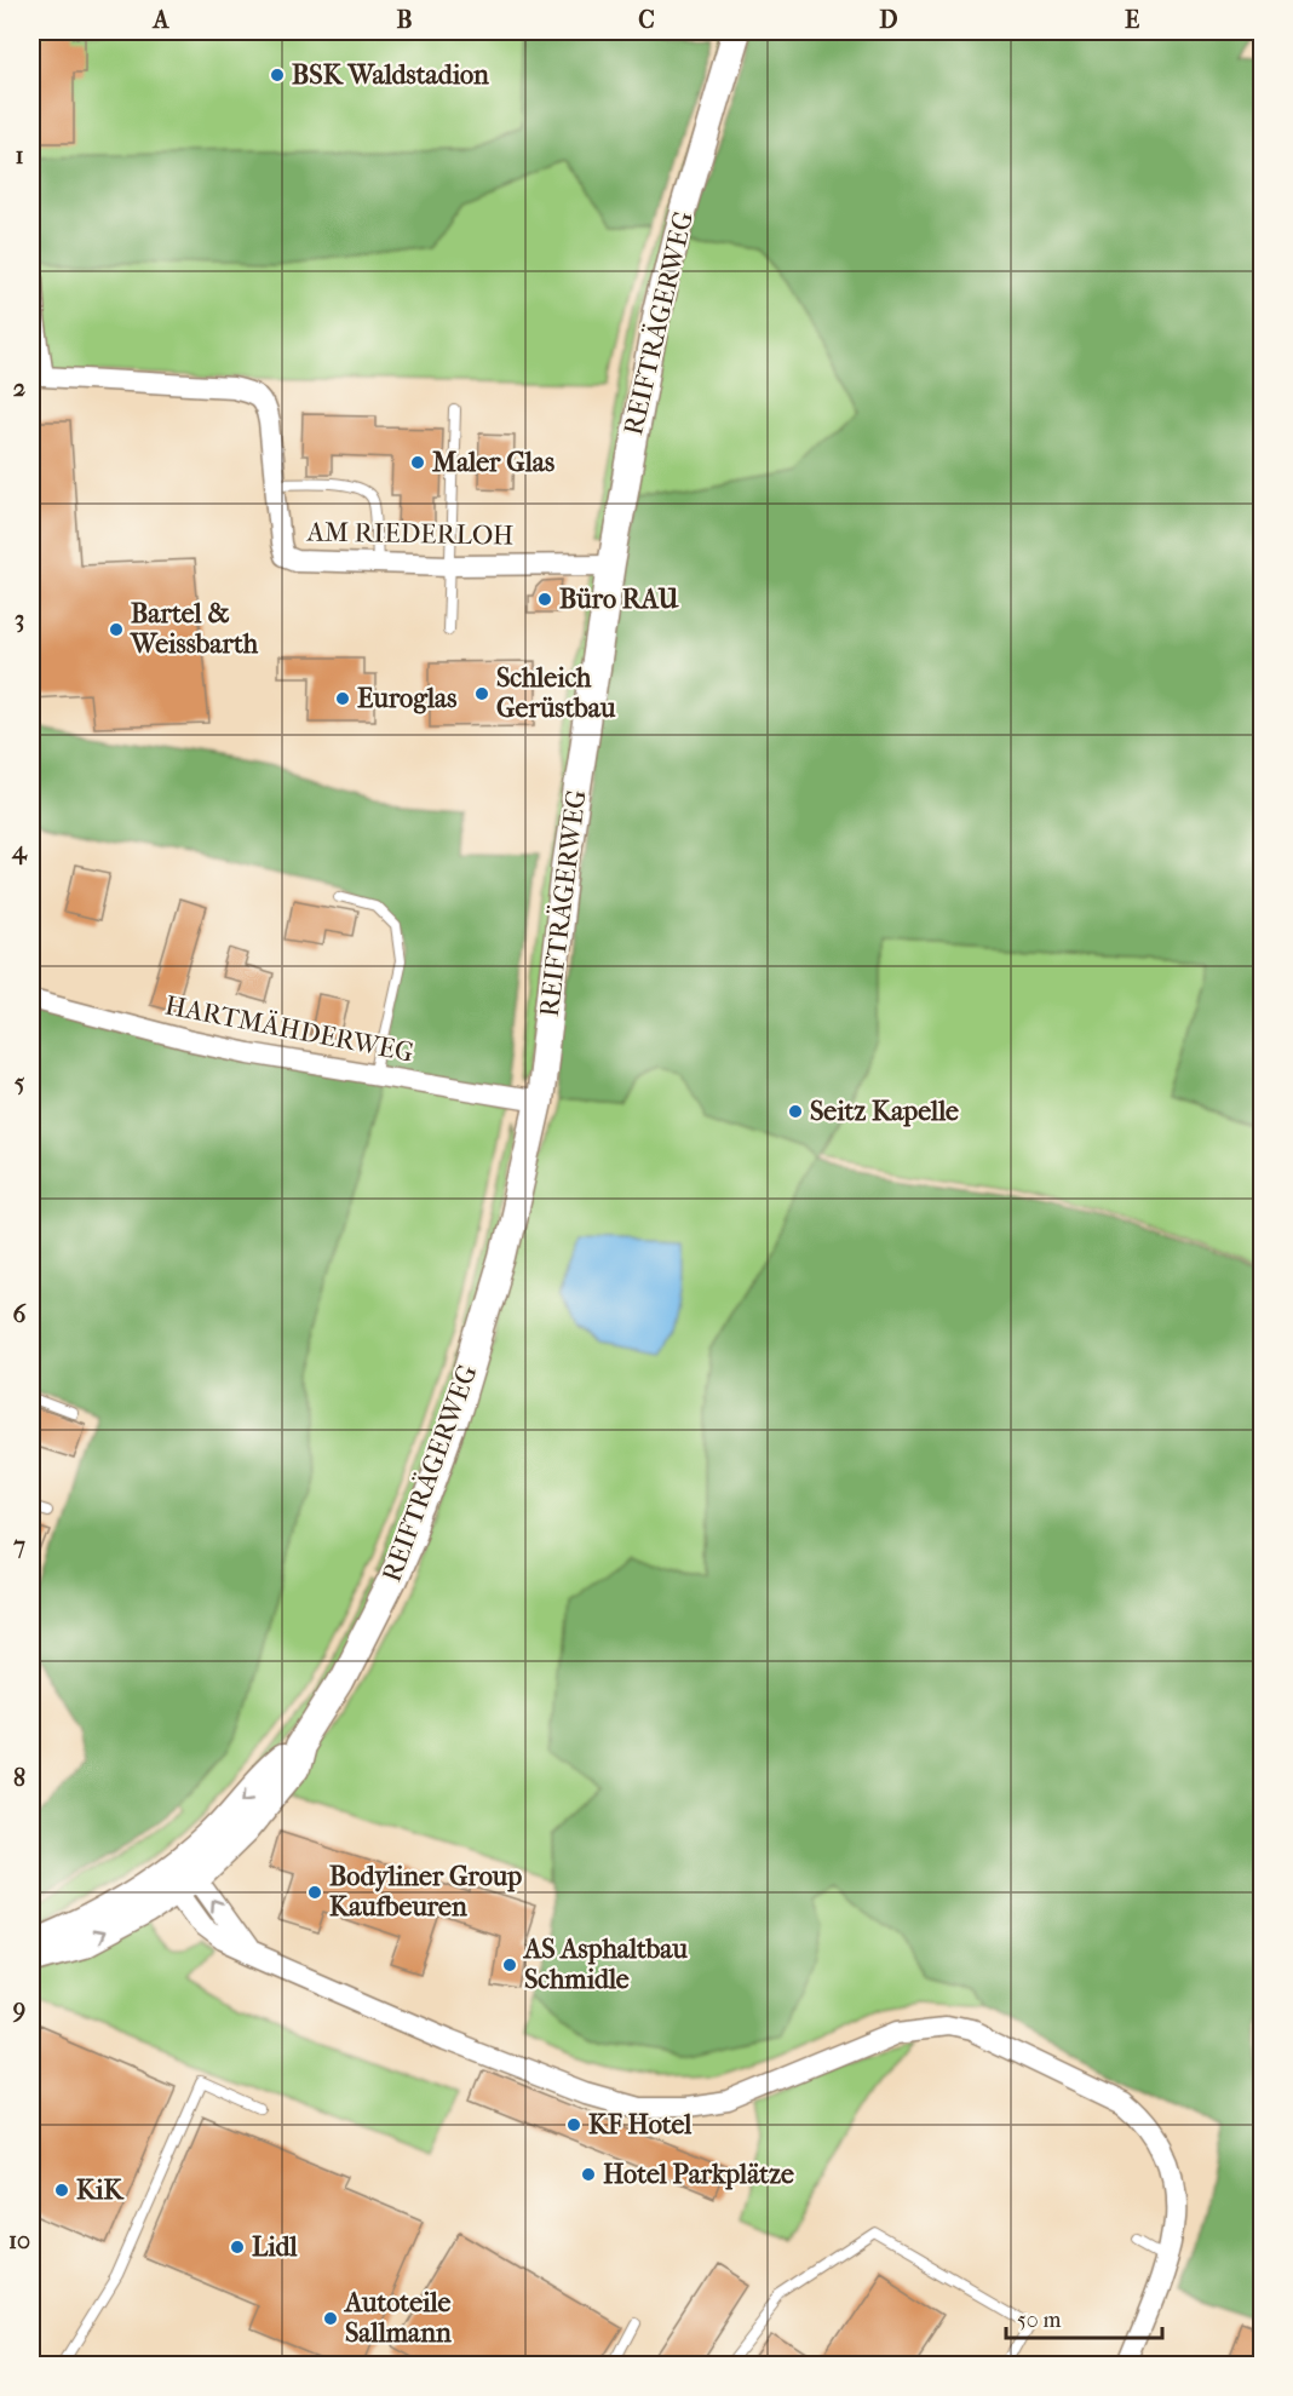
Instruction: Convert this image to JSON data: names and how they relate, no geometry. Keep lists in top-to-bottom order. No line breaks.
{"streets":{"street":["REIFTRÄGERWEG","AM RIEDERLOH","HARTMÄHDERWEG"]},"crossings":[["REIFTRÄGERWEG","AM RIEDERLOH"],["REIFTRÄGERWEG","HARTMÄHDERWEG"]],"places":["BSK Waldstadion","Maler Glas","Büro RAU","Bartel & Weissbarth","Schleich Gerüstbau","Euroglas","Seitz Kapelle","Bodyliner Group Kaufbeuren","AS Asphaltbau Schmidle","KF Hotel","Hotel Parkplätze","KiK","Lidl","Autoteile Sallmann"],"scale_bar":"50 m","grid":{"columns":["A","B","C","D","E"],"rows":["1","2","3","4","5","6","7","8","9","10"]}}
